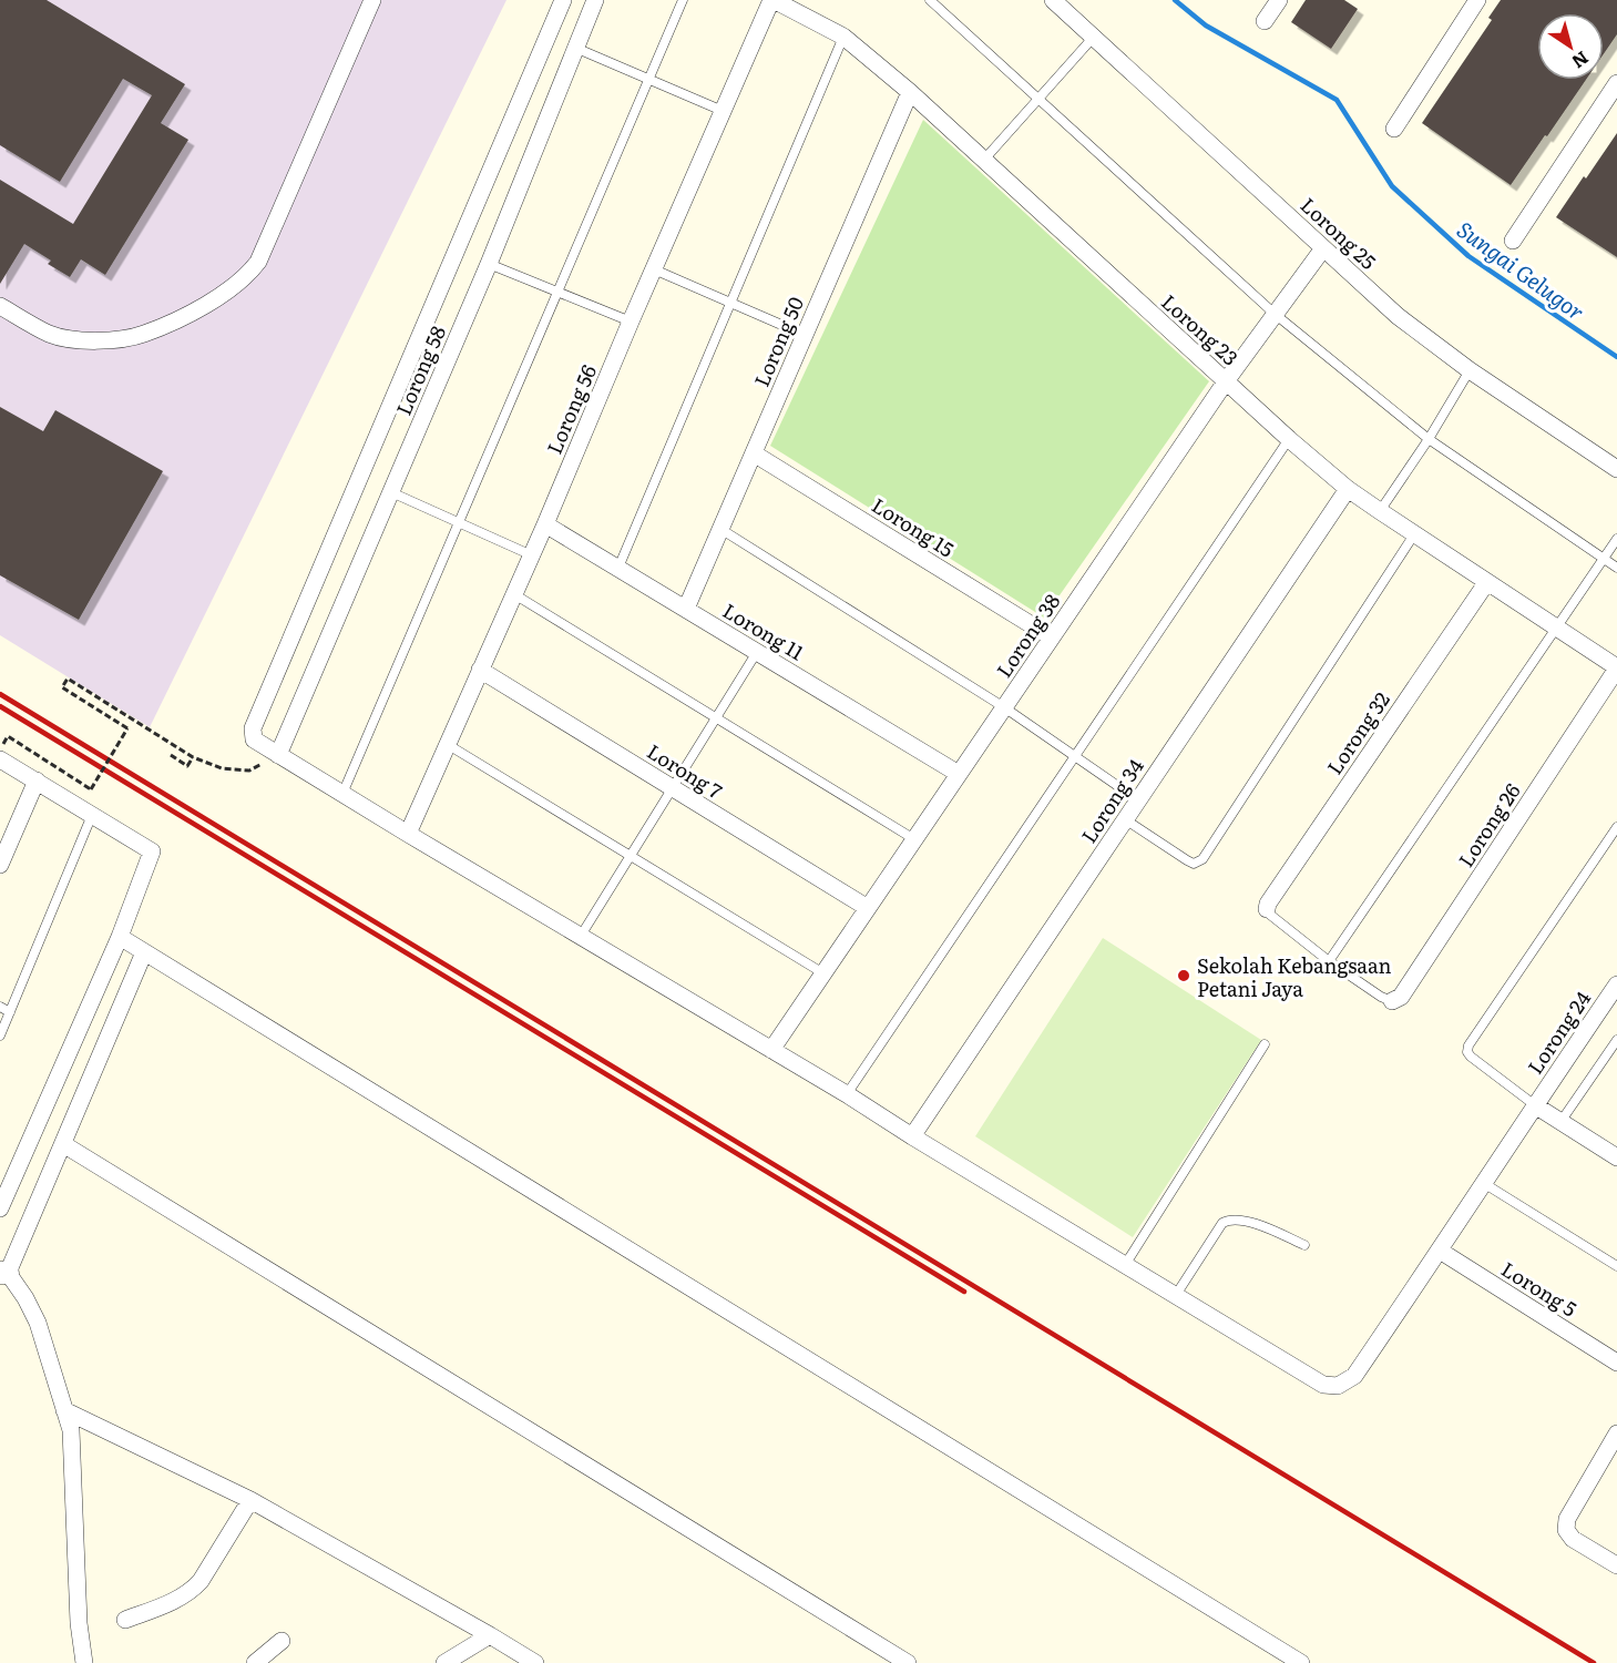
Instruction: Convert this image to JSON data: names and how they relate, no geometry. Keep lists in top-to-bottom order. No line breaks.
{"streets":{"street":["Lorong 25","Lorong 23","Lorong 50","Lorong 58","Lorong 56","Lorong 15","Lorong 11","Lorong 38","Lorong 32","Lorong 7","Lorong 34","Lorong 26","Lorong 24","Lorong 5"]},"crossings":[["Lorong 25","Lorong 38"],["Lorong 23","Lorong 50"],["Lorong 23","Lorong 56"],["Lorong 23","Lorong 38"],["Lorong 23","Lorong 32"],["Lorong 23","Lorong 34"],["Lorong 23","Lorong 26"],["Lorong 50","Lorong 15"],["Lorong 50","Lorong 11"],["Lorong 58","Lorong 24"],["Lorong 56","Lorong 11"],["Lorong 56","Lorong 7"],["Lorong 56","Lorong 24"],["Lorong 15","Lorong 38"],["Lorong 11","Lorong 38"],["Lorong 38","Lorong 7"],["Lorong 38","Lorong 24"],["Lorong 34","Lorong 24"],["Lorong 24","Lorong 5"]],"water":["Sungai Gelugor"],"places":["Sekolah Kebangsaan Petani Jaya"],"north":"bottom right"}
